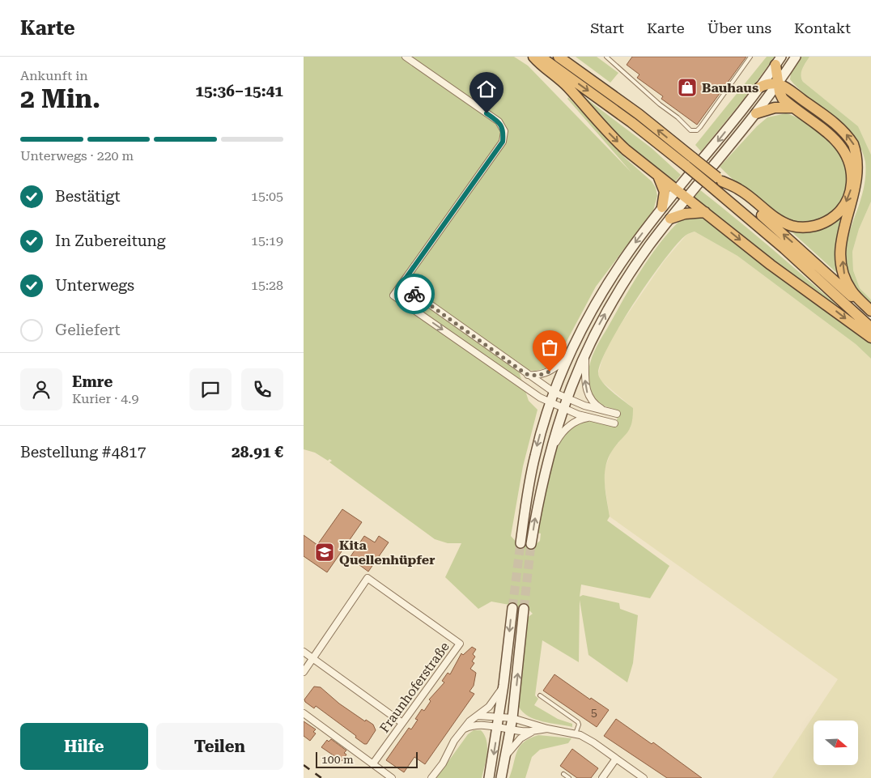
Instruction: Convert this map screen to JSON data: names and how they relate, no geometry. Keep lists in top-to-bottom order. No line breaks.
{"streets":{"street":["Fraunhoferstraße"]},"places":{"shop":["Bauhaus"],"school or university":["Kita Quellenhüpfer"]},"house_numbers":["5"],"scale_bar":"100 m","north":"right","page":{"header":"Karte","nav":["Start","Karte","Über uns","Kontakt"],"heading":["2 Min.","Ankunft in","15:36–15:41"],"panel":["Emre","Kurier · 4.9","Bestellung #4817","28.91 €"],"bar":"Unterwegs · 220 m","list":[["Bestätigt","15:05"],["In Zubereitung","15:19"],["Unterwegs","15:28"],"Geliefert"],"buttons":["Hilfe","Teilen"],"scale":"100 m"}}
